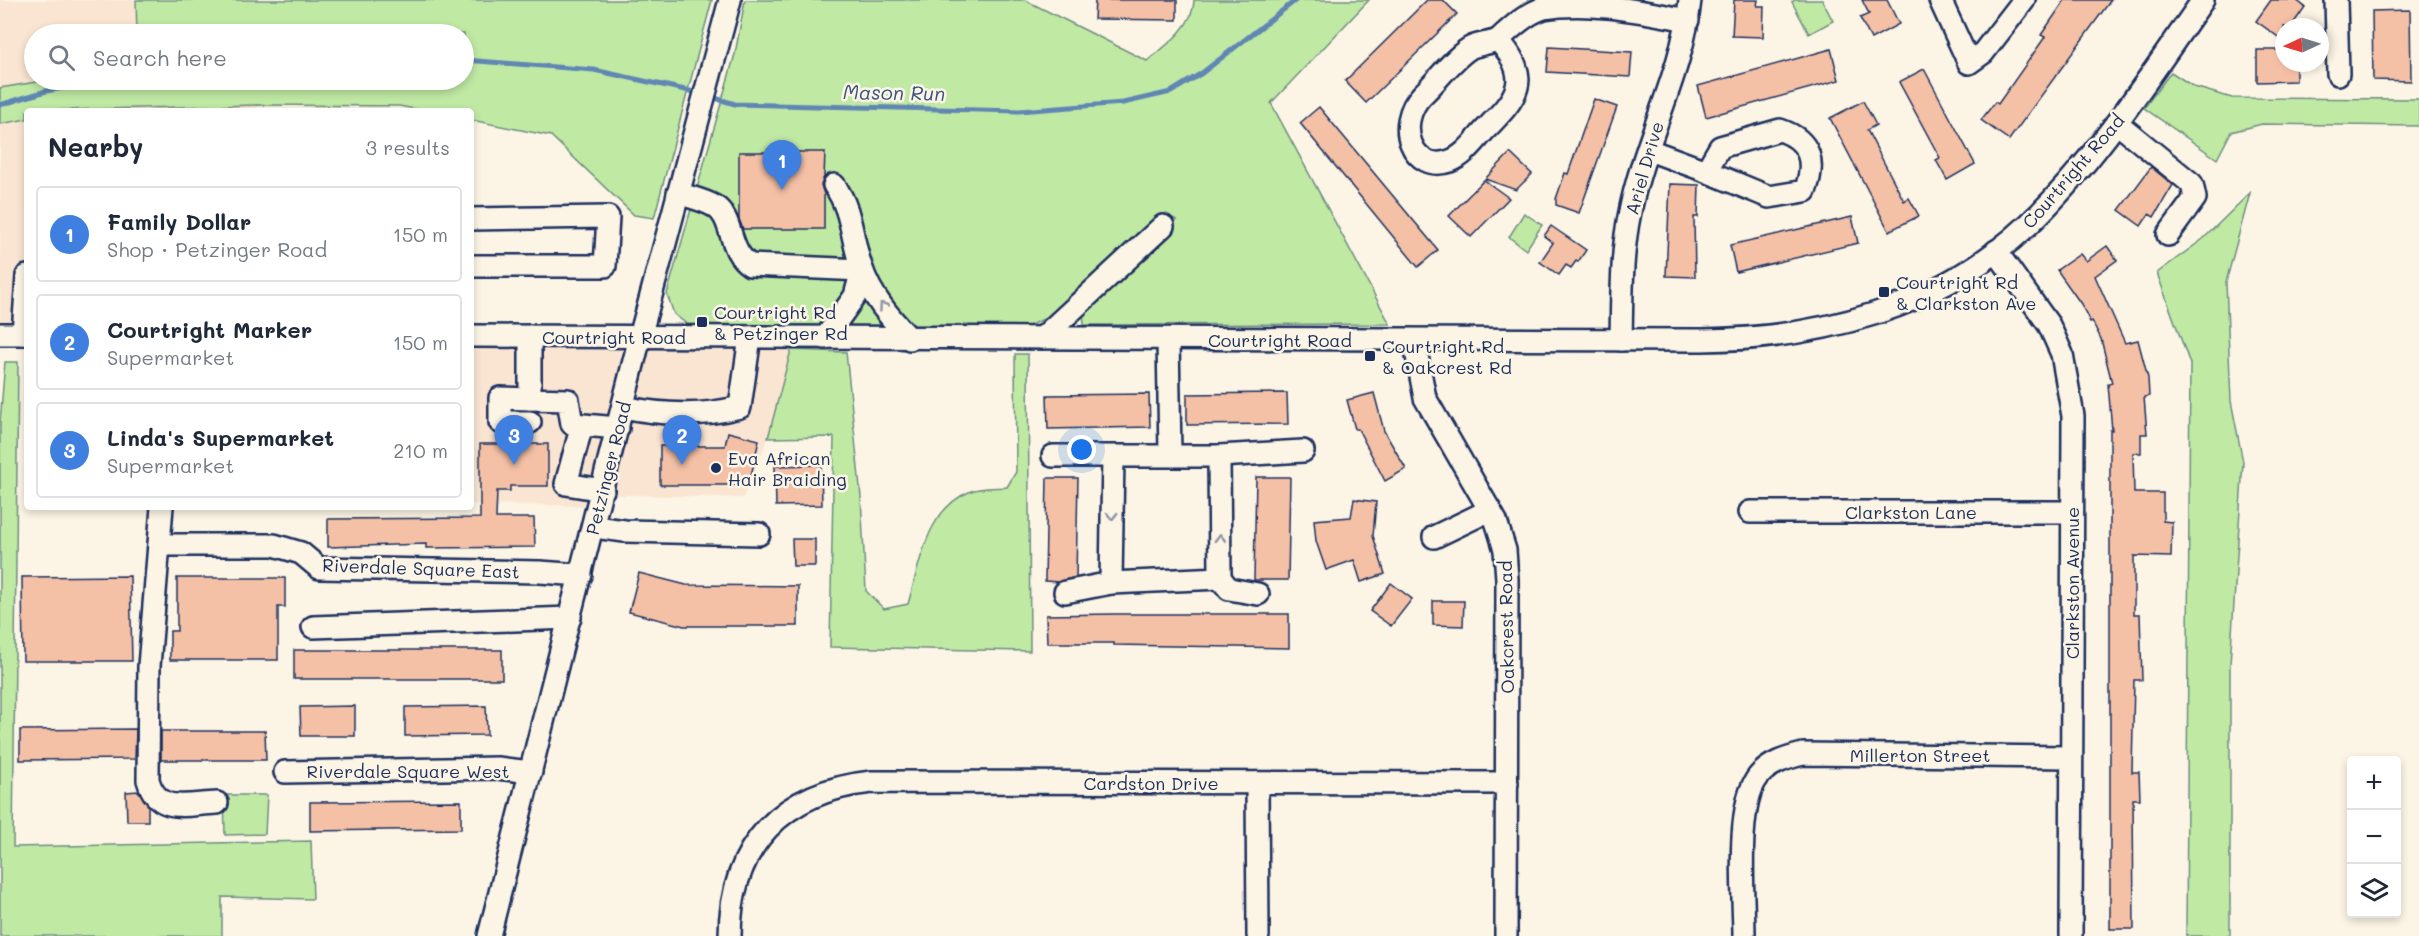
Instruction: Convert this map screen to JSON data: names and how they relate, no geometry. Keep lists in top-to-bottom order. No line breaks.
{"streets":{"street":["Ariel Drive","Courtright Road","Petzinger Road","Clarkston Lane","Riverdale Square East","Clarkston Avenue","Oakcrest Road","Millerton Street","Riverdale Square West","Cardston Drive"]},"crossings":[["Ariel Drive","Courtright Road"],["Courtright Road","Petzinger Road"],["Courtright Road","Clarkston Avenue"],["Courtright Road","Oakcrest Road"],["Petzinger Road","Riverdale Square East"],["Petzinger Road","Riverdale Square West"],["Clarkston Lane","Clarkston Avenue"],["Clarkston Avenue","Millerton Street"],["Oakcrest Road","Cardston Drive"]],"water":["Mason Run"],"places":{"transit":["Courtright Rd & Clarkston Ave","Courtright Rd & Petzinger Rd","Courtright Rd & Oakcrest Rd"],"other":["Eva African Hair Braiding"]},"north":"left","page":{"search":"Search here","heading":["Nearby","3 results"],"pins":["1","2","3"],"list":[{"mark":"1","name":"Family Dollar","note":"Shop · Petzinger Road","value":"150 m"},{"mark":"2","name":"Courtright Marker","note":"Supermarket","value":"150 m"},{"mark":"3","name":"Linda's Supermarket","note":"Supermarket","value":"210 m"}],"map_buttons":["+","−"]}}
